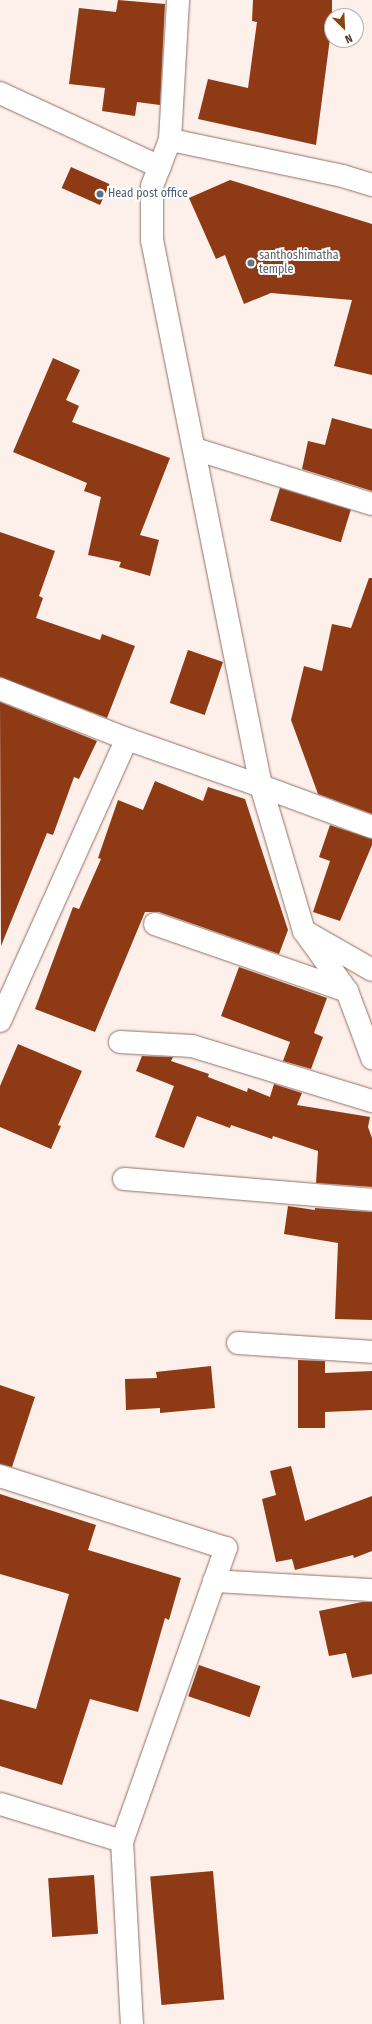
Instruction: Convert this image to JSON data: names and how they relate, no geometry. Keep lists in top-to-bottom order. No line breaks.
{"places":["Head post office","santhoshimatha temple"],"north":"bottom right"}
